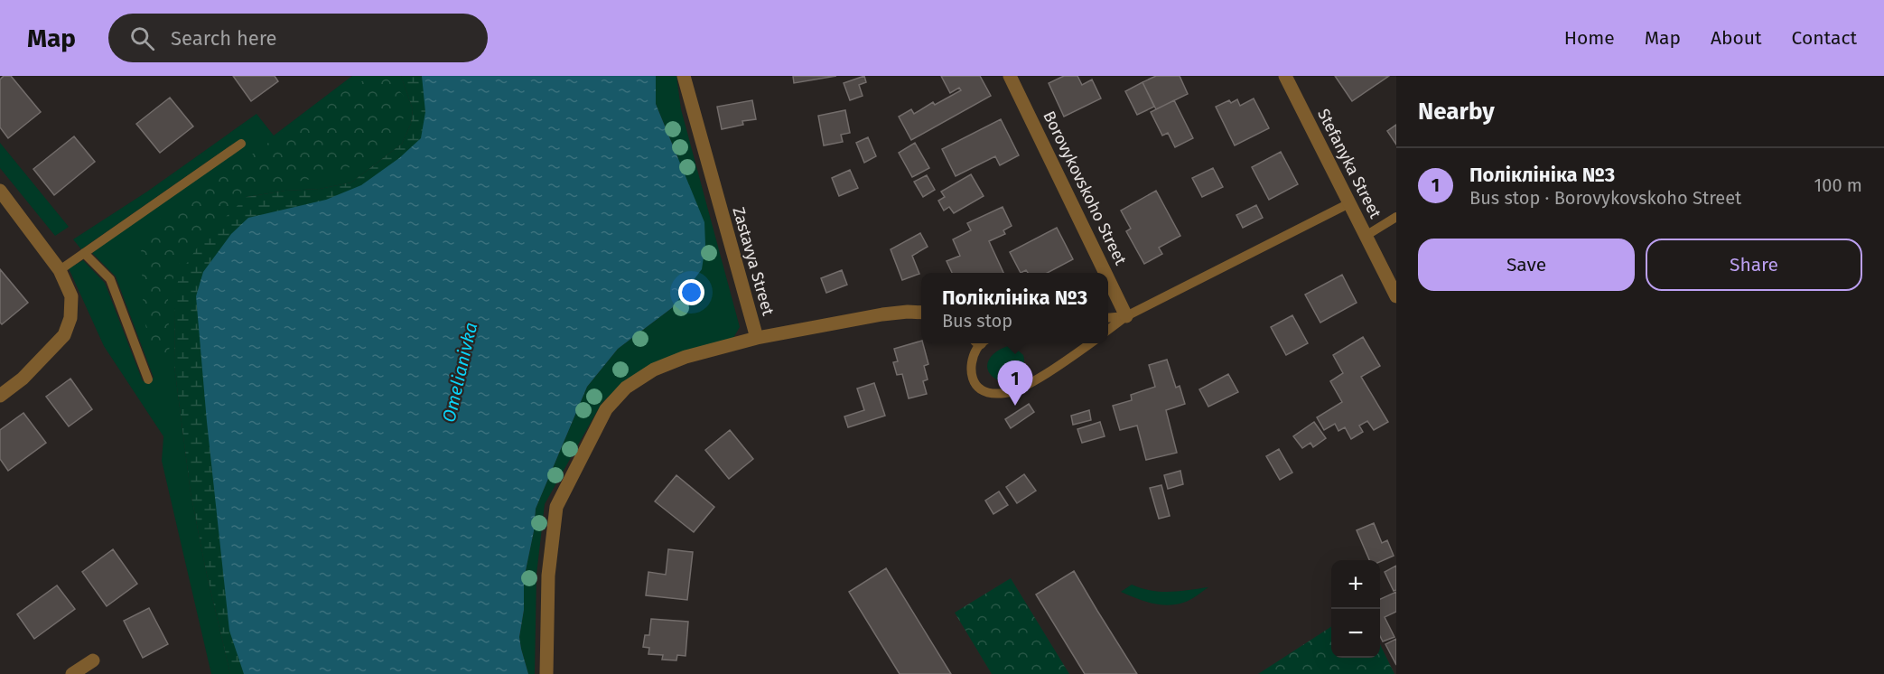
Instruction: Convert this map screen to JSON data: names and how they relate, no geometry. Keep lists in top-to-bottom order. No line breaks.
{"streets":{"street":["Stefanyka Street","Borovykovskoho Street","Zastavya Street"]},"water":["Omelianivka"],"page":{"header":"Map","search":"Search here","nav":["Home","Map","About","Contact"],"heading":"Nearby","list":[{"mark":"1","name":"Поліклініка №3","note":"Bus stop · Borovykovskoho Street","value":"100 m"}],"buttons":["Save","Share"],"popup":["Поліклініка №3","Bus stop"],"pins":"1","map_buttons":["+","−"]}}
